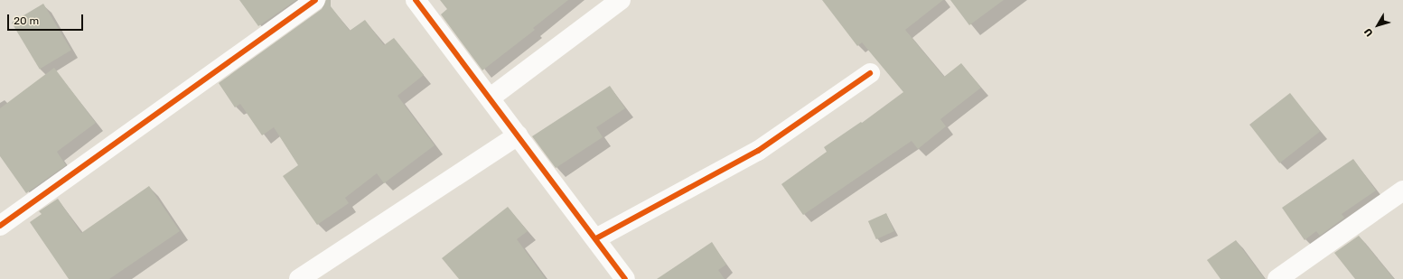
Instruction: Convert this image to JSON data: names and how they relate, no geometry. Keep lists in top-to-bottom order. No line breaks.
{"scale_bar":"20 m","north":"bottom left"}
